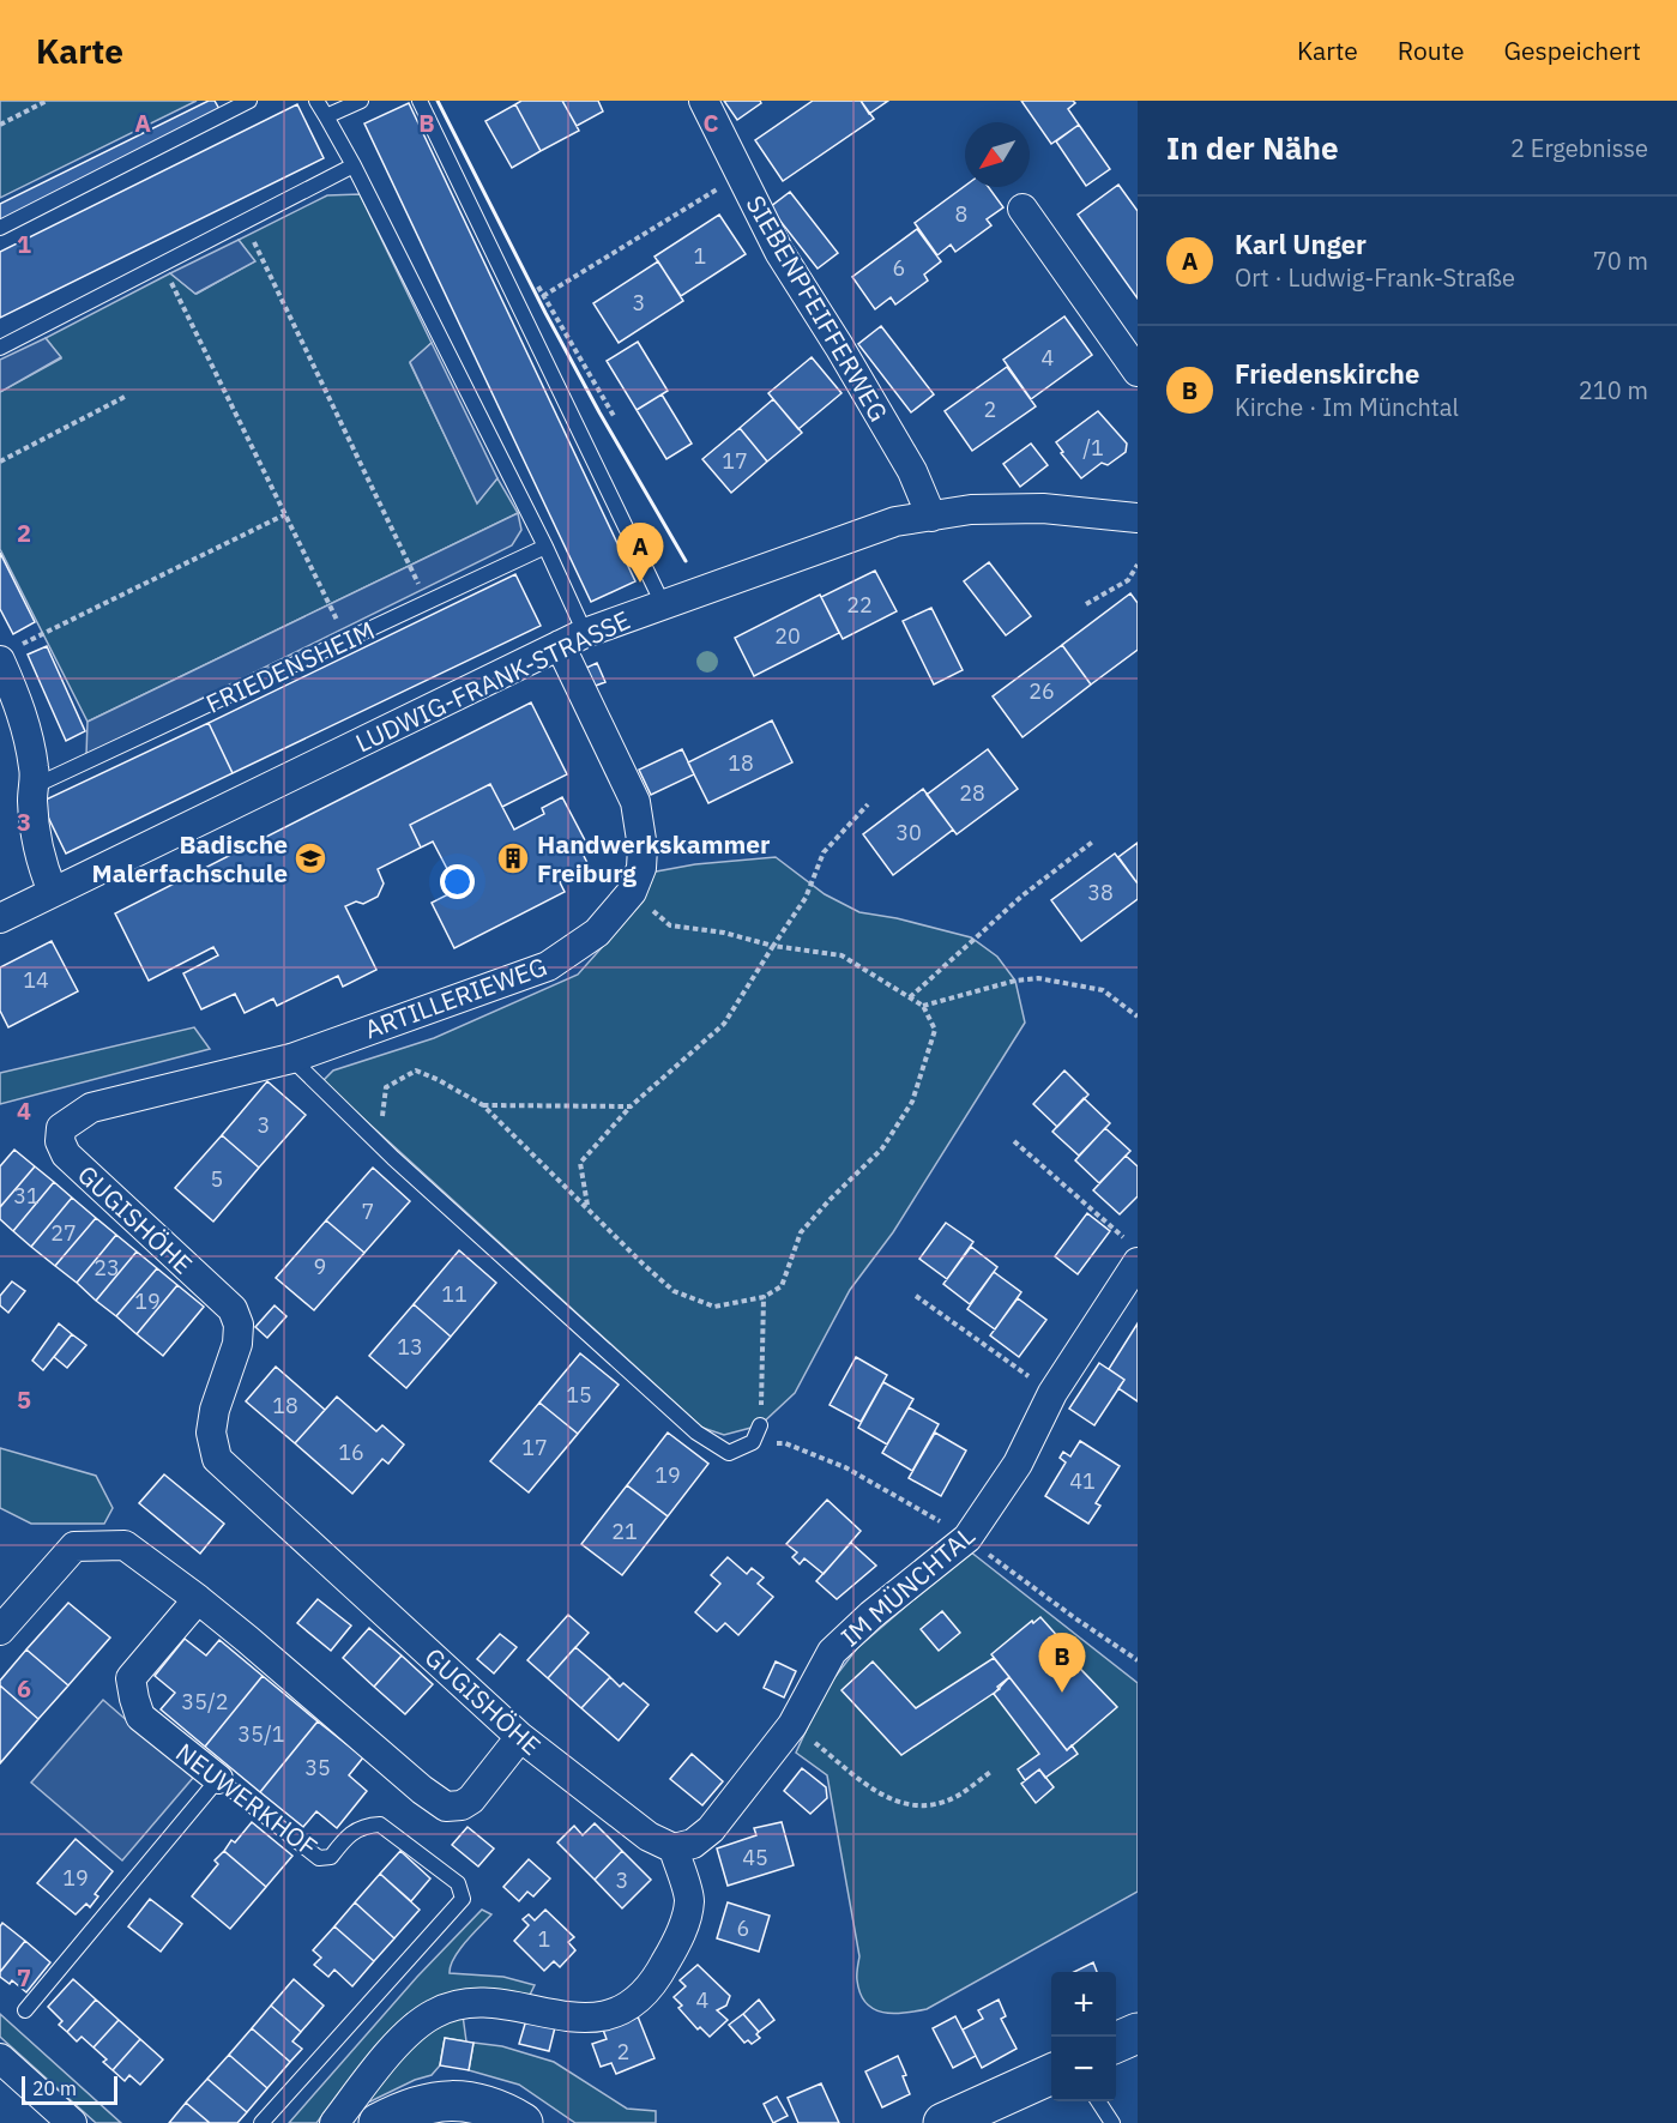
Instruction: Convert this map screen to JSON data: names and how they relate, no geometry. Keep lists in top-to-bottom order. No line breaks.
{"streets":{"street":["SIEBENPFEIFFERWEG","LUDWIG-FRANK-STRASSE","ARTILLERIEWEG","GUGISHÖHE","IM MÜNCHTAL","NEUWERKHOF"],"lane":["FRIEDENSHEIM"]},"crossings":[["SIEBENPFEIFFERWEG","LUDWIG-FRANK-STRASSE"],["LUDWIG-FRANK-STRASSE","ARTILLERIEWEG"],["ARTILLERIEWEG","GUGISHÖHE"],["GUGISHÖHE","IM MÜNCHTAL"]],"places":{"school or university":["Badische Malerfachschule"],"building":["Handwerkskammer Freiburg"]},"house_numbers":["8","1","6","3","4","2","/1","17","22","20","26","18","28","30","38","14","3","5","31","7","27","9","23","11","19","13","15","18","17","16","19","41","21","35/2","35/1","35","45","19","3","6","1","4","2"],"scale_bar":"20 m","north":"bottom left","page":{"header":"Karte","nav":["Karte","Route","Gespeichert"],"heading":["In der Nähe","2 Ergebnisse"],"list":[{"mark":"A","name":"Karl Unger","note":"Ort · Ludwig-Frank-Straße","value":"70 m"},{"mark":"B","name":"Friedenskirche","note":"Kirche · Im Münchtal","value":"210 m"}],"pins":["A","B"],"map_buttons":["+","−"],"scale":"20 m"},"grid":{"columns":["A","B","C"],"rows":["1","2","3","4","5","6","7"]}}
